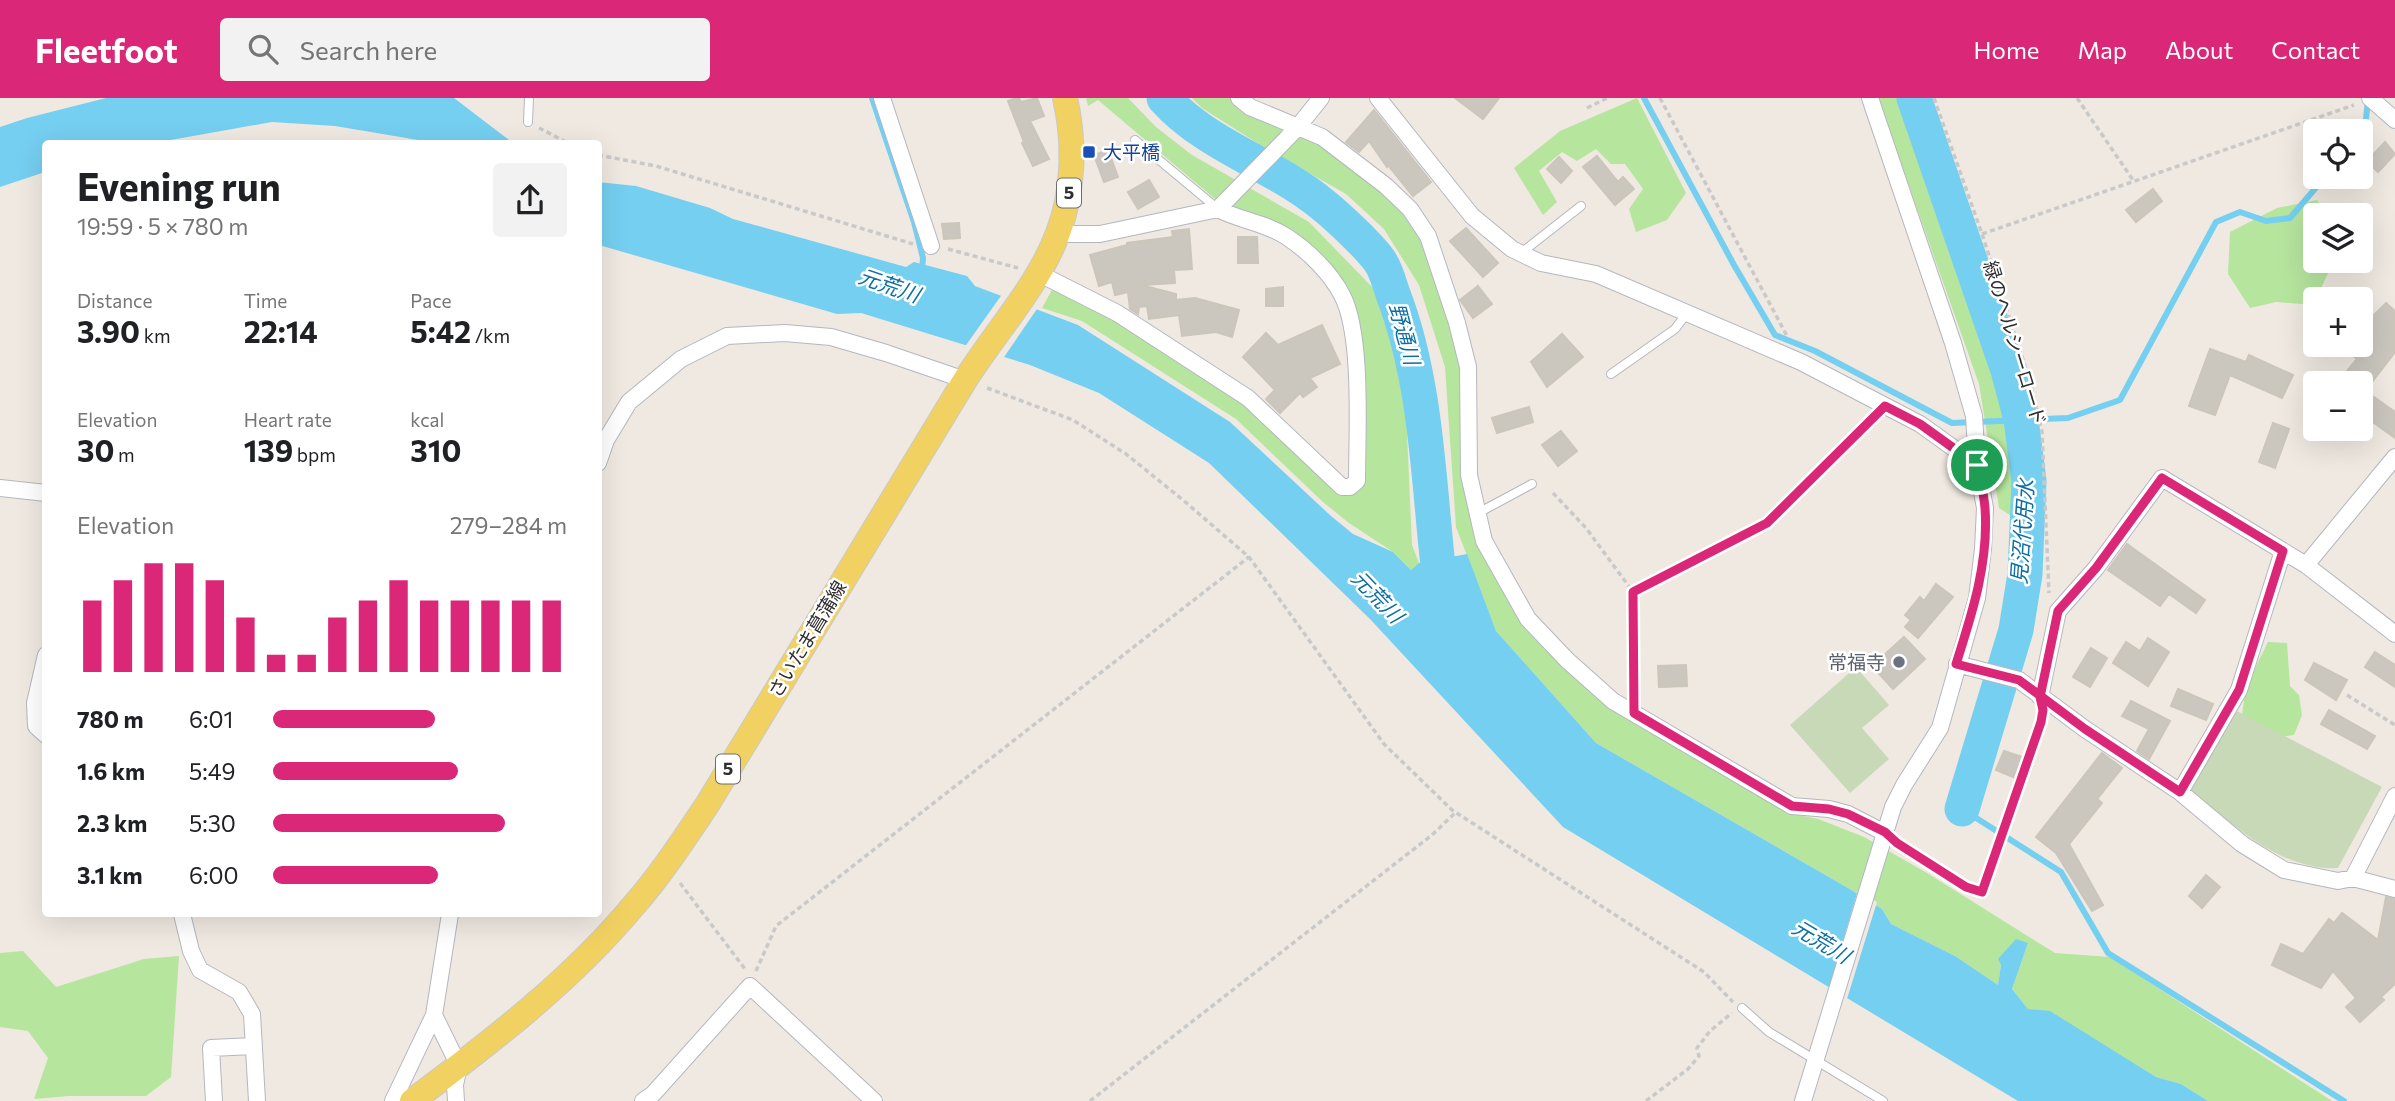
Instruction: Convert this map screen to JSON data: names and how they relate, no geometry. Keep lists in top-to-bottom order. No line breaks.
{"streets":{"main road":["5","さいたま菖蒲線"],"path":["緑のヘルシーロード"]},"water":["元荒川","野通川","見沼代用水"],"places":{"transit":["大平橋"],"other":["常福寺"]},"page":{"header":"Fleetfoot","search":"Search here","nav":["Home","Map","About","Contact"],"map_buttons":["+","−"],"heading":["Evening run","19:59 · 5 × 780 m"],"stats":[["Distance","3.90 km"],["Time","22:14"],["Pace","5:42 /km"],["Elevation","30 m"],["Heart rate","139 bpm"],["kcal","310"]],"chart":["Elevation","279–284 m"],"list":[{"name":"780 m","note":"6:01"},{"name":"1.6 km","note":"5:49"},{"name":"2.3 km","note":"5:30"},{"name":"3.1 km","note":"6:00"}]}}
